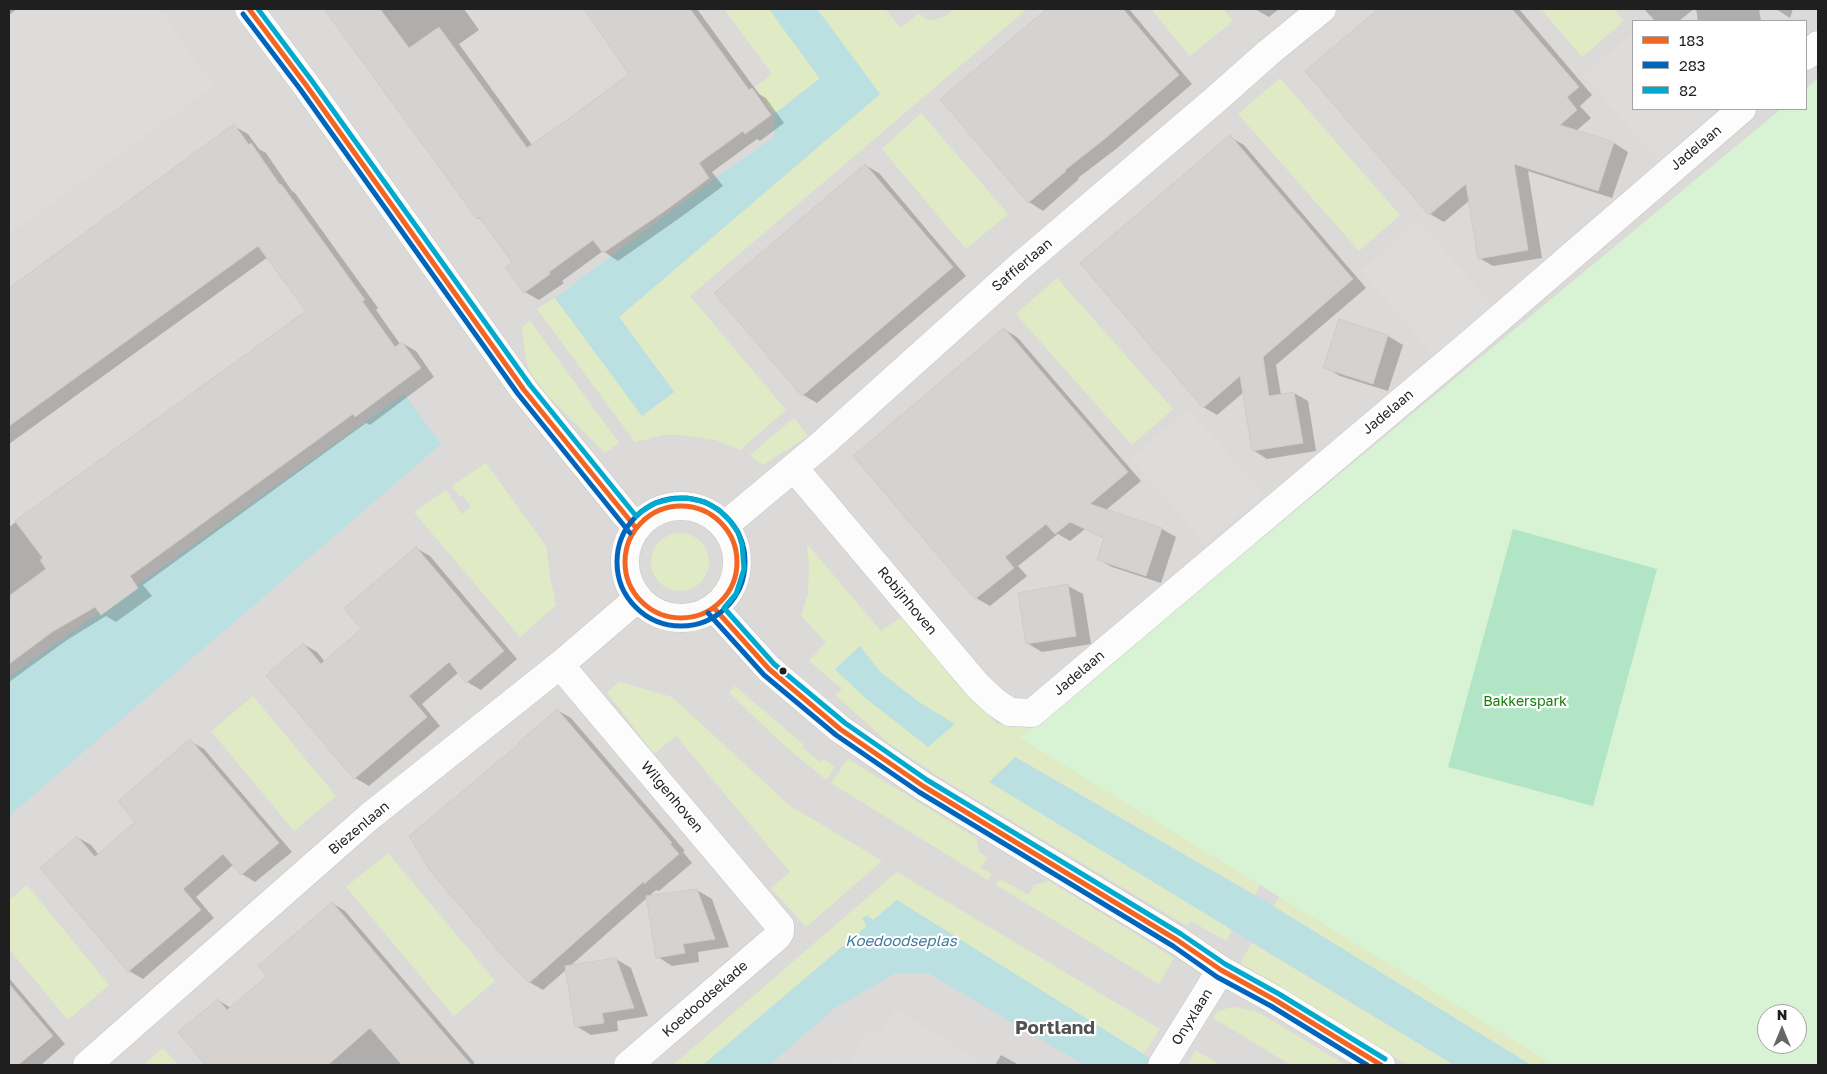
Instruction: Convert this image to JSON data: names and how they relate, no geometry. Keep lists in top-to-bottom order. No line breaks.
{"streets":{"street":["Jadelaan","Saffierlaan","Robijnhoven","Wilgenhoven","Biezenlaan","Koedoodsekade","Onyxlaan"]},"crossings":[["Jadelaan","Robijnhoven"],["Saffierlaan","Robijnhoven"],["Saffierlaan","Biezenlaan"],["Wilgenhoven","Biezenlaan"],["Wilgenhoven","Koedoodsekade"]],"districts":["Portland"],"water":["Koedoodseplas"],"parks":["Bakkerspark"],"lines":["transit line 183","transit line 82","transit line 283"],"legend":["183","283","82"],"north":"top"}
